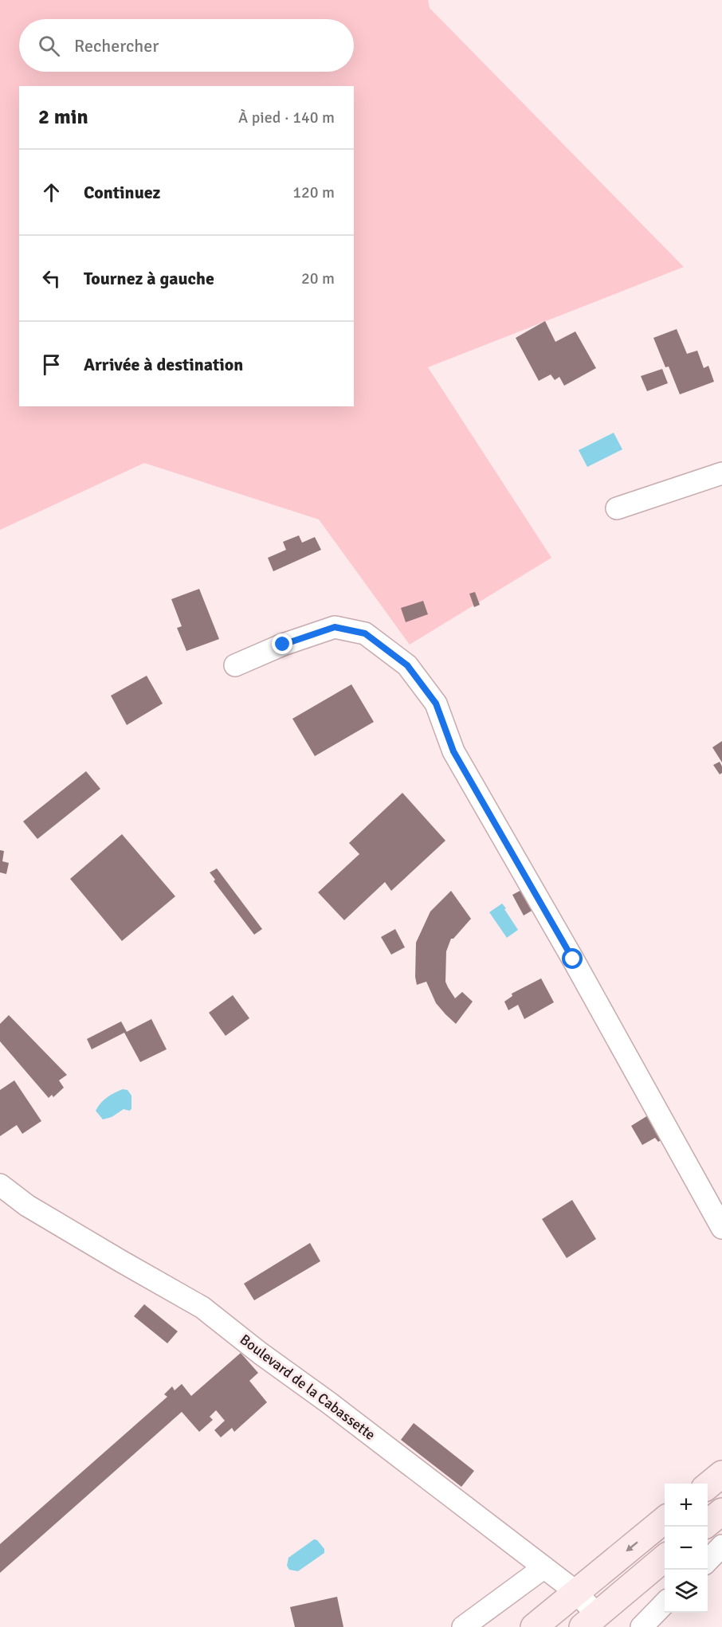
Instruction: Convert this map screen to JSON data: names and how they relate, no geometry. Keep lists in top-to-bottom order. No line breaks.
{"streets":{"street":["Boulevard de la Cabassette"]},"page":{"search":"Rechercher","heading":["2 min","À pied · 140 m"],"list":[["Continuez","120 m"],["Tournez à gauche","20 m"],"Arrivée à destination"],"map_buttons":["+","−"]}}
